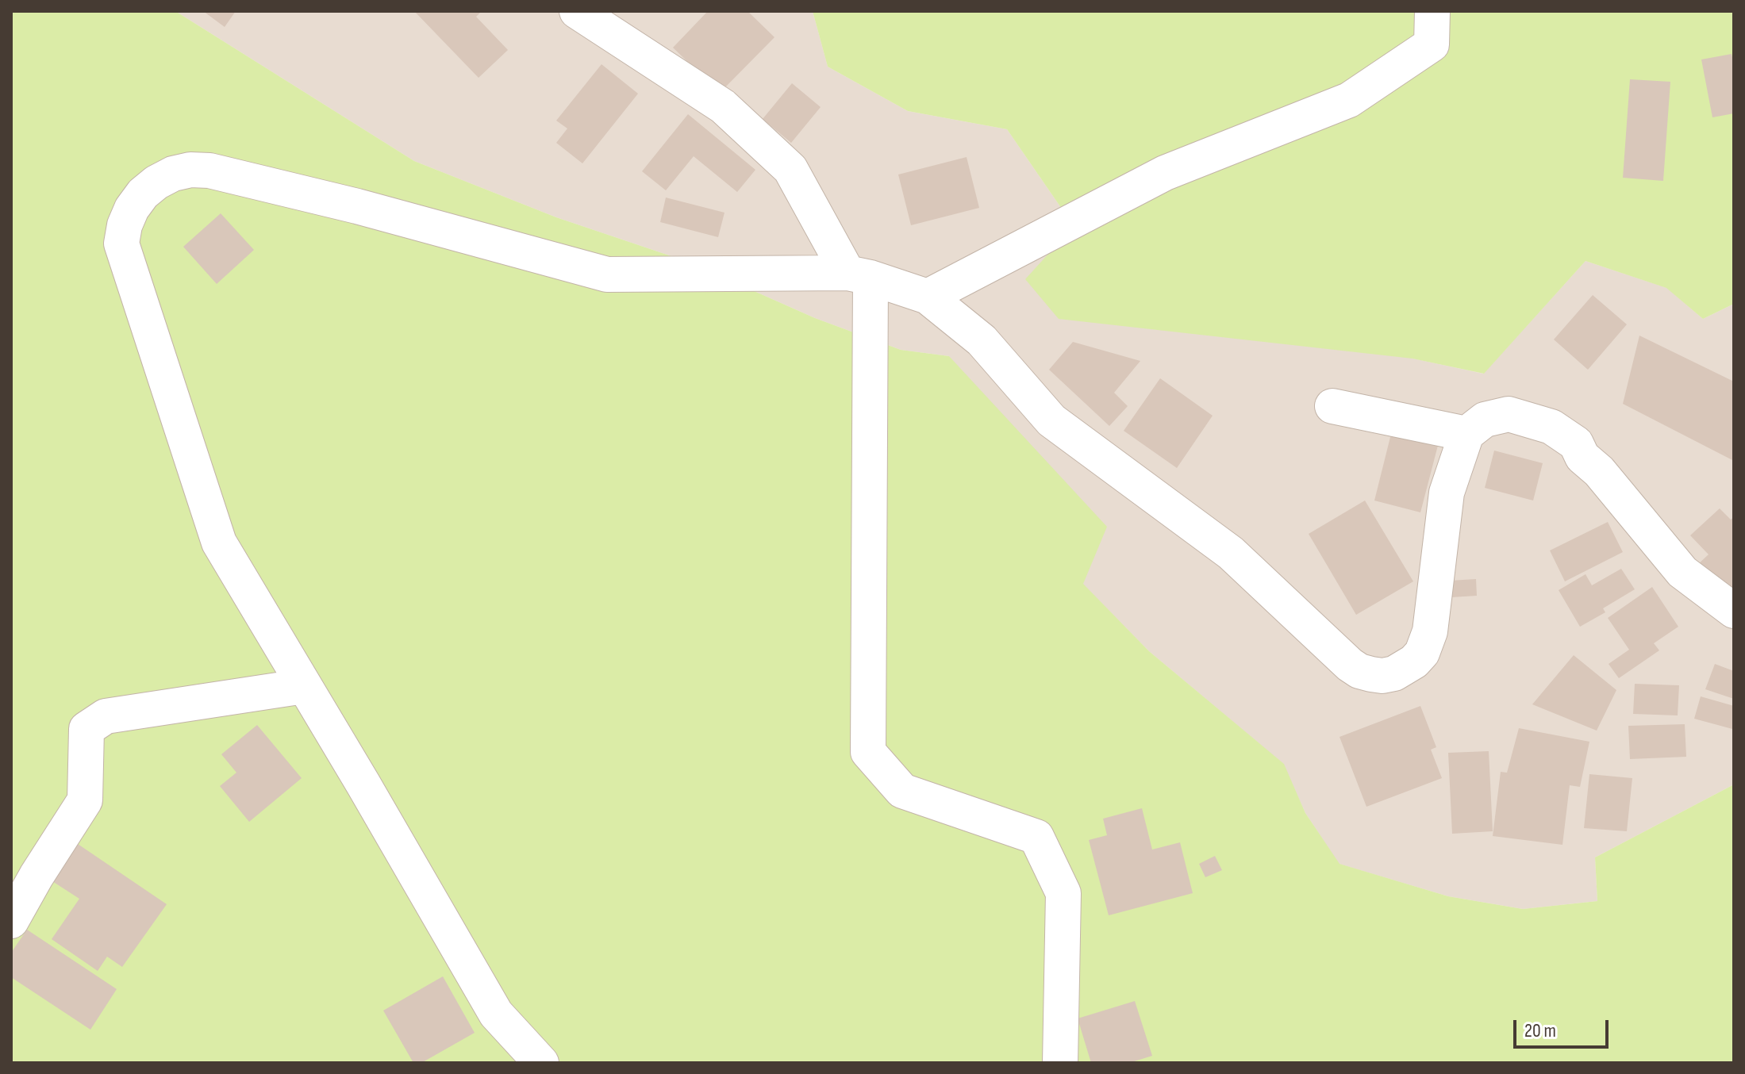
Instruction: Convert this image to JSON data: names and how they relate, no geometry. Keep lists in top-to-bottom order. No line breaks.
{"scale_bar":"20 m"}
